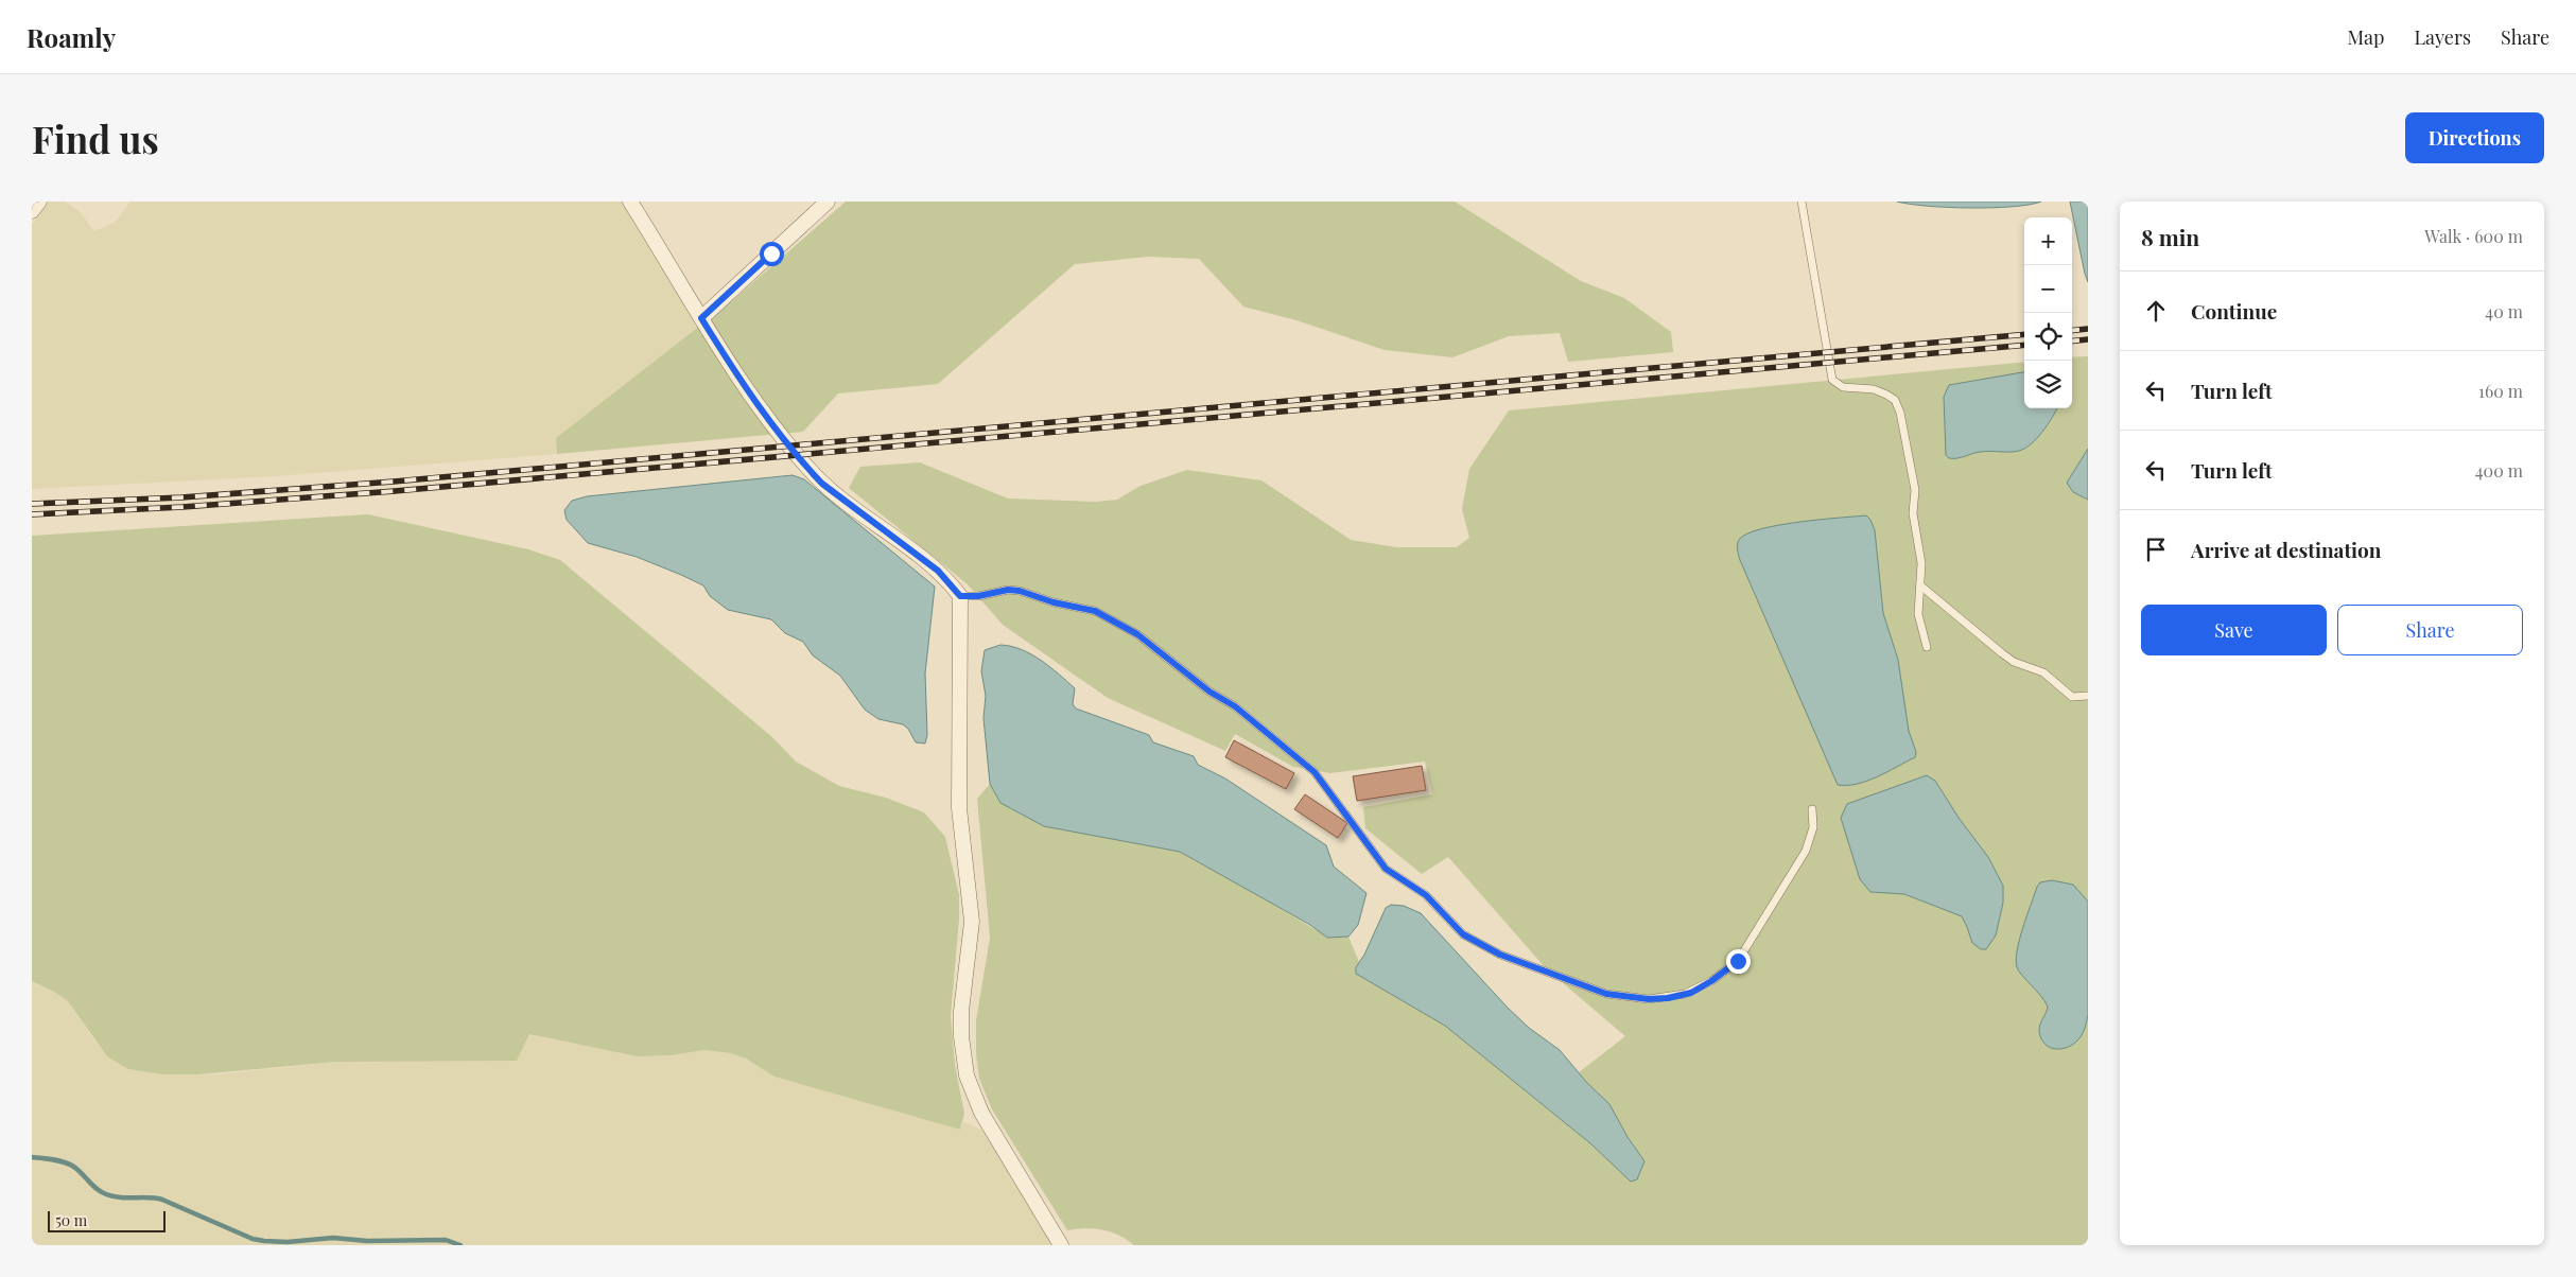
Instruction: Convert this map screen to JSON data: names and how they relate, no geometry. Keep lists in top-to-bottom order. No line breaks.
{"scale_bar":"50 m","page":{"header":"Roamly","nav":["Map","Layers","Share"],"buttons":["Directions",["Save","Share"]],"title":"Find us","heading":["8 min","Walk · 600 m"],"map_buttons":["+","−"],"list":[["Continue","40 m"],["Turn left","160 m"],["Turn left","400 m"],"Arrive at destination"],"scale":"50 m"}}
